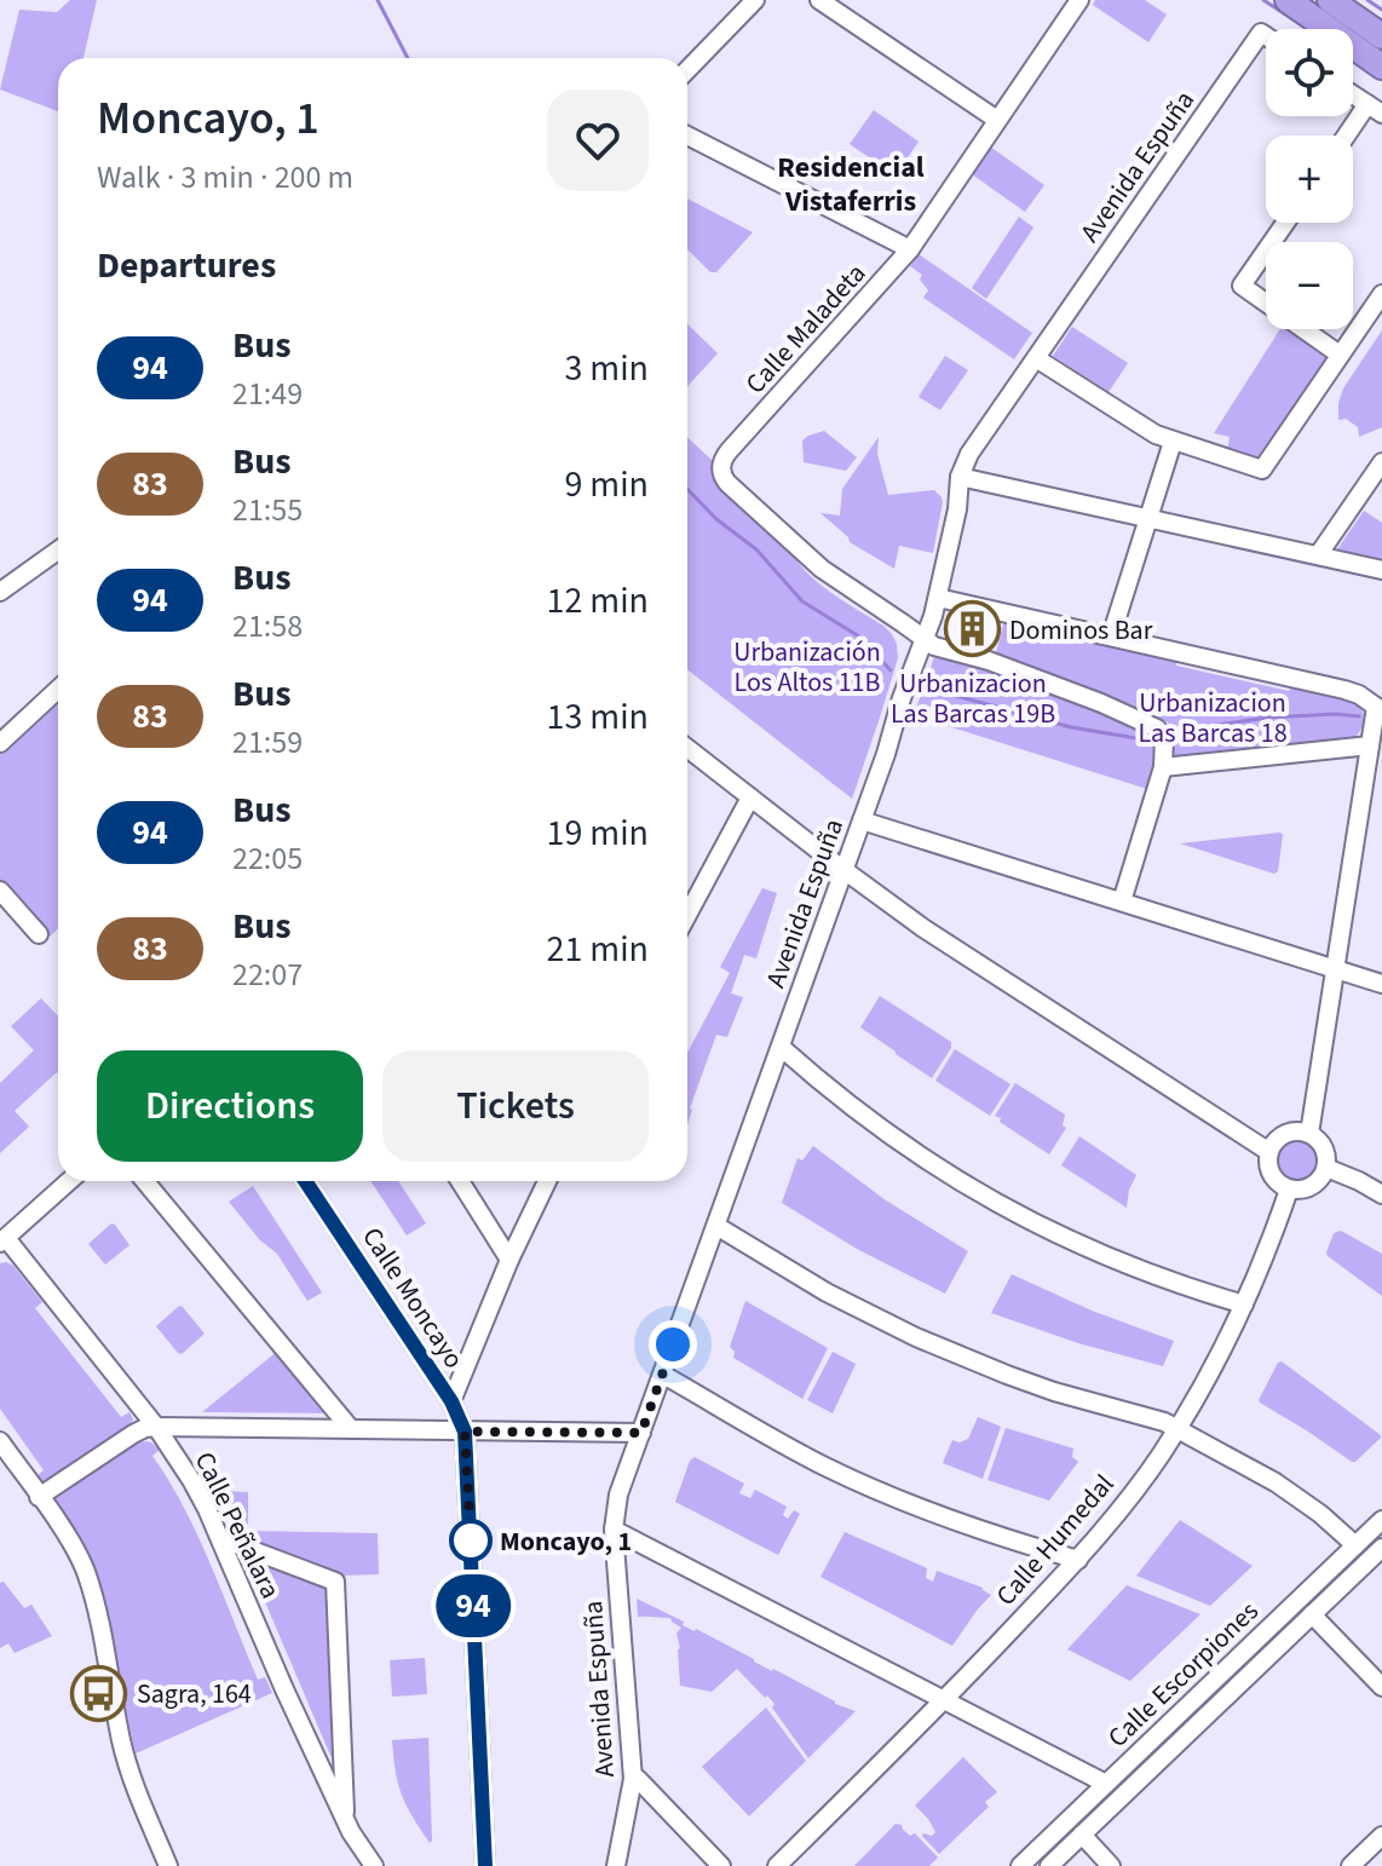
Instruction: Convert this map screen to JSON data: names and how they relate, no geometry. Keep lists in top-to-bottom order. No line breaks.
{"streets":{"street":["Avenida Espuña","Calle Maladeta","Calle Moncayo","Calle Peñalara","Calle Humedal","Calle Escorpiones"]},"crossings":[["Avenida Espuña","Calle Maladeta"]],"districts":["Residencial Vistaferris"],"parks":["Urbanización Los Altos 11B","Urbanizacion Las Barcas 19B","Urbanizacion Las Barcas 18"],"places":{"building":["Dominos Bar"],"other":["Moncayo, 1"],"bus stop":["Sagra, 164"]},"lines":["bus line 94"],"page":{"on_map":"94","map_buttons":["+","−"],"heading":[["Moncayo, 1","Walk · 3 min · 200 m"],"Departures"],"list":[{"mark":"94","name":"Bus","note":"21:49","value":"3 min"},{"mark":"83","name":"Bus","note":"21:55","value":"9 min"},{"mark":"94","name":"Bus","note":"21:58","value":"12 min"},{"mark":"83","name":"Bus","note":"21:59","value":"13 min"},{"mark":"94","name":"Bus","note":"22:05","value":"19 min"},{"mark":"83","name":"Bus","note":"22:07","value":"21 min"}],"buttons":["Directions","Tickets"]}}
